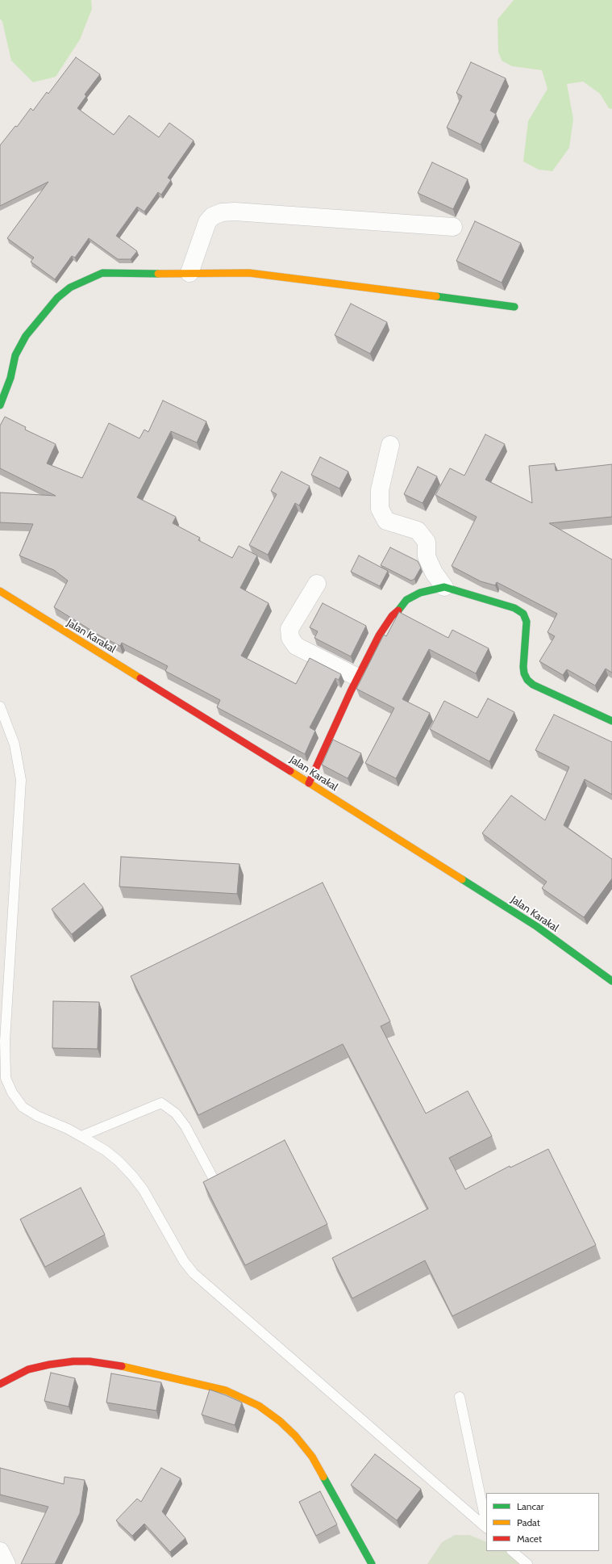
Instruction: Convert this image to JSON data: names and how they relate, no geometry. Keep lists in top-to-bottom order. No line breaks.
{"streets":{"street":["Jalan Karakal"]},"legend":["Lancar","Padat","Macet"]}
